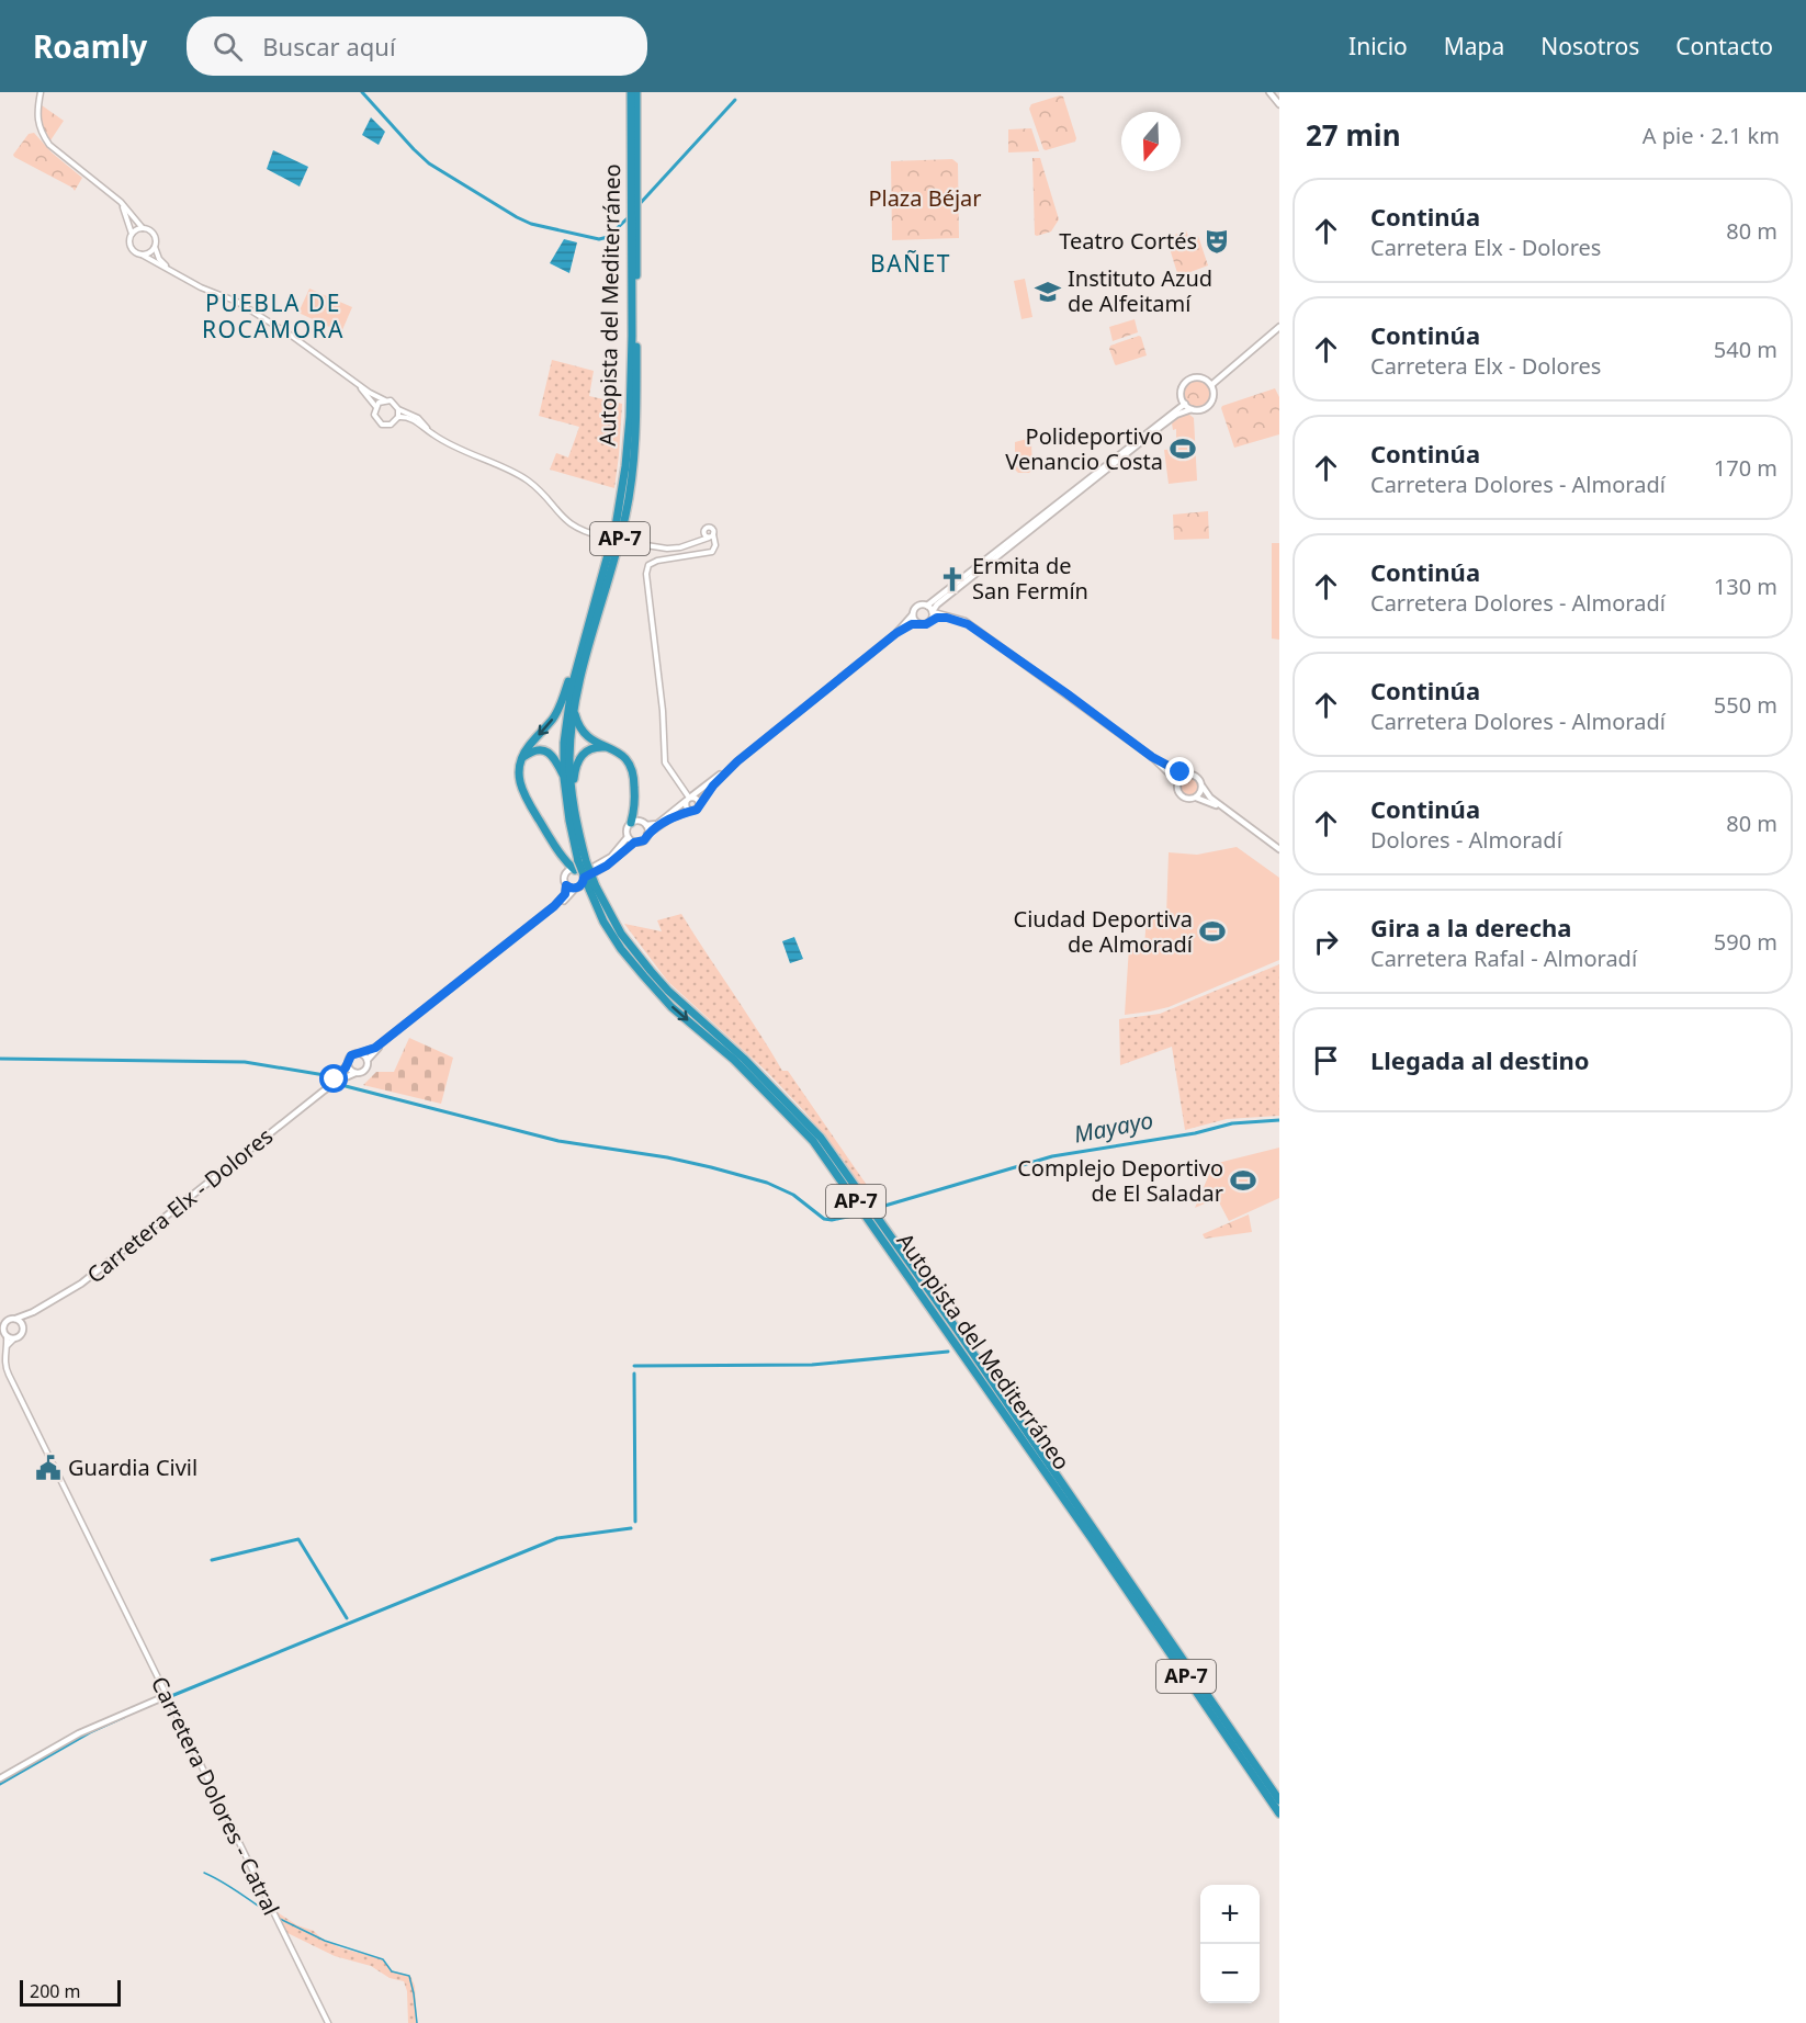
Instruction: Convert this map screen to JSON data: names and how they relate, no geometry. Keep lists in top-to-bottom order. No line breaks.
{"streets":{"highway":["Autopista del Mediterráneo","AP-7"],"main road":["Carretera Elx - Dolores"],"street":["Carretera Dolores - Catral"]},"crossings":[["Carretera Elx - Dolores","Carretera Dolores - Catral"]],"districts":["BAÑET","PUEBLA DE ROCAMORA"],"water":["Mayayo"],"parks":["Plaza Béjar"],"places":{"theatre":["Teatro Cortés"],"school or university":["Instituto Azud de Alfeitamí"],"sports":["Polideportivo Venancio Costa","Ciudad Deportiva de Almoradí","Complejo Deportivo de El Saladar"],"church":["Ermita de San Fermín"],"public building":["Guardia Civil"]},"scale_bar":"200 m","north":"bottom","page":{"header":"Roamly","search":"Buscar aquí","nav":["Inicio","Mapa","Nosotros","Contacto"],"heading":["27 min","A pie · 2.1 km"],"list":[["Continúa","Carretera Elx - Dolores","80 m"],["Continúa","Carretera Elx - Dolores","540 m"],["Continúa","Carretera Dolores - Almoradí","170 m"],["Continúa","Carretera Dolores - Almoradí","130 m"],["Continúa","Carretera Dolores - Almoradí","550 m"],["Continúa","Dolores - Almoradí","80 m"],["Gira a la derecha","Carretera Rafal - Almoradí","590 m"],"Llegada al destino"],"map_buttons":["+","−"],"scale":"200 m"}}
